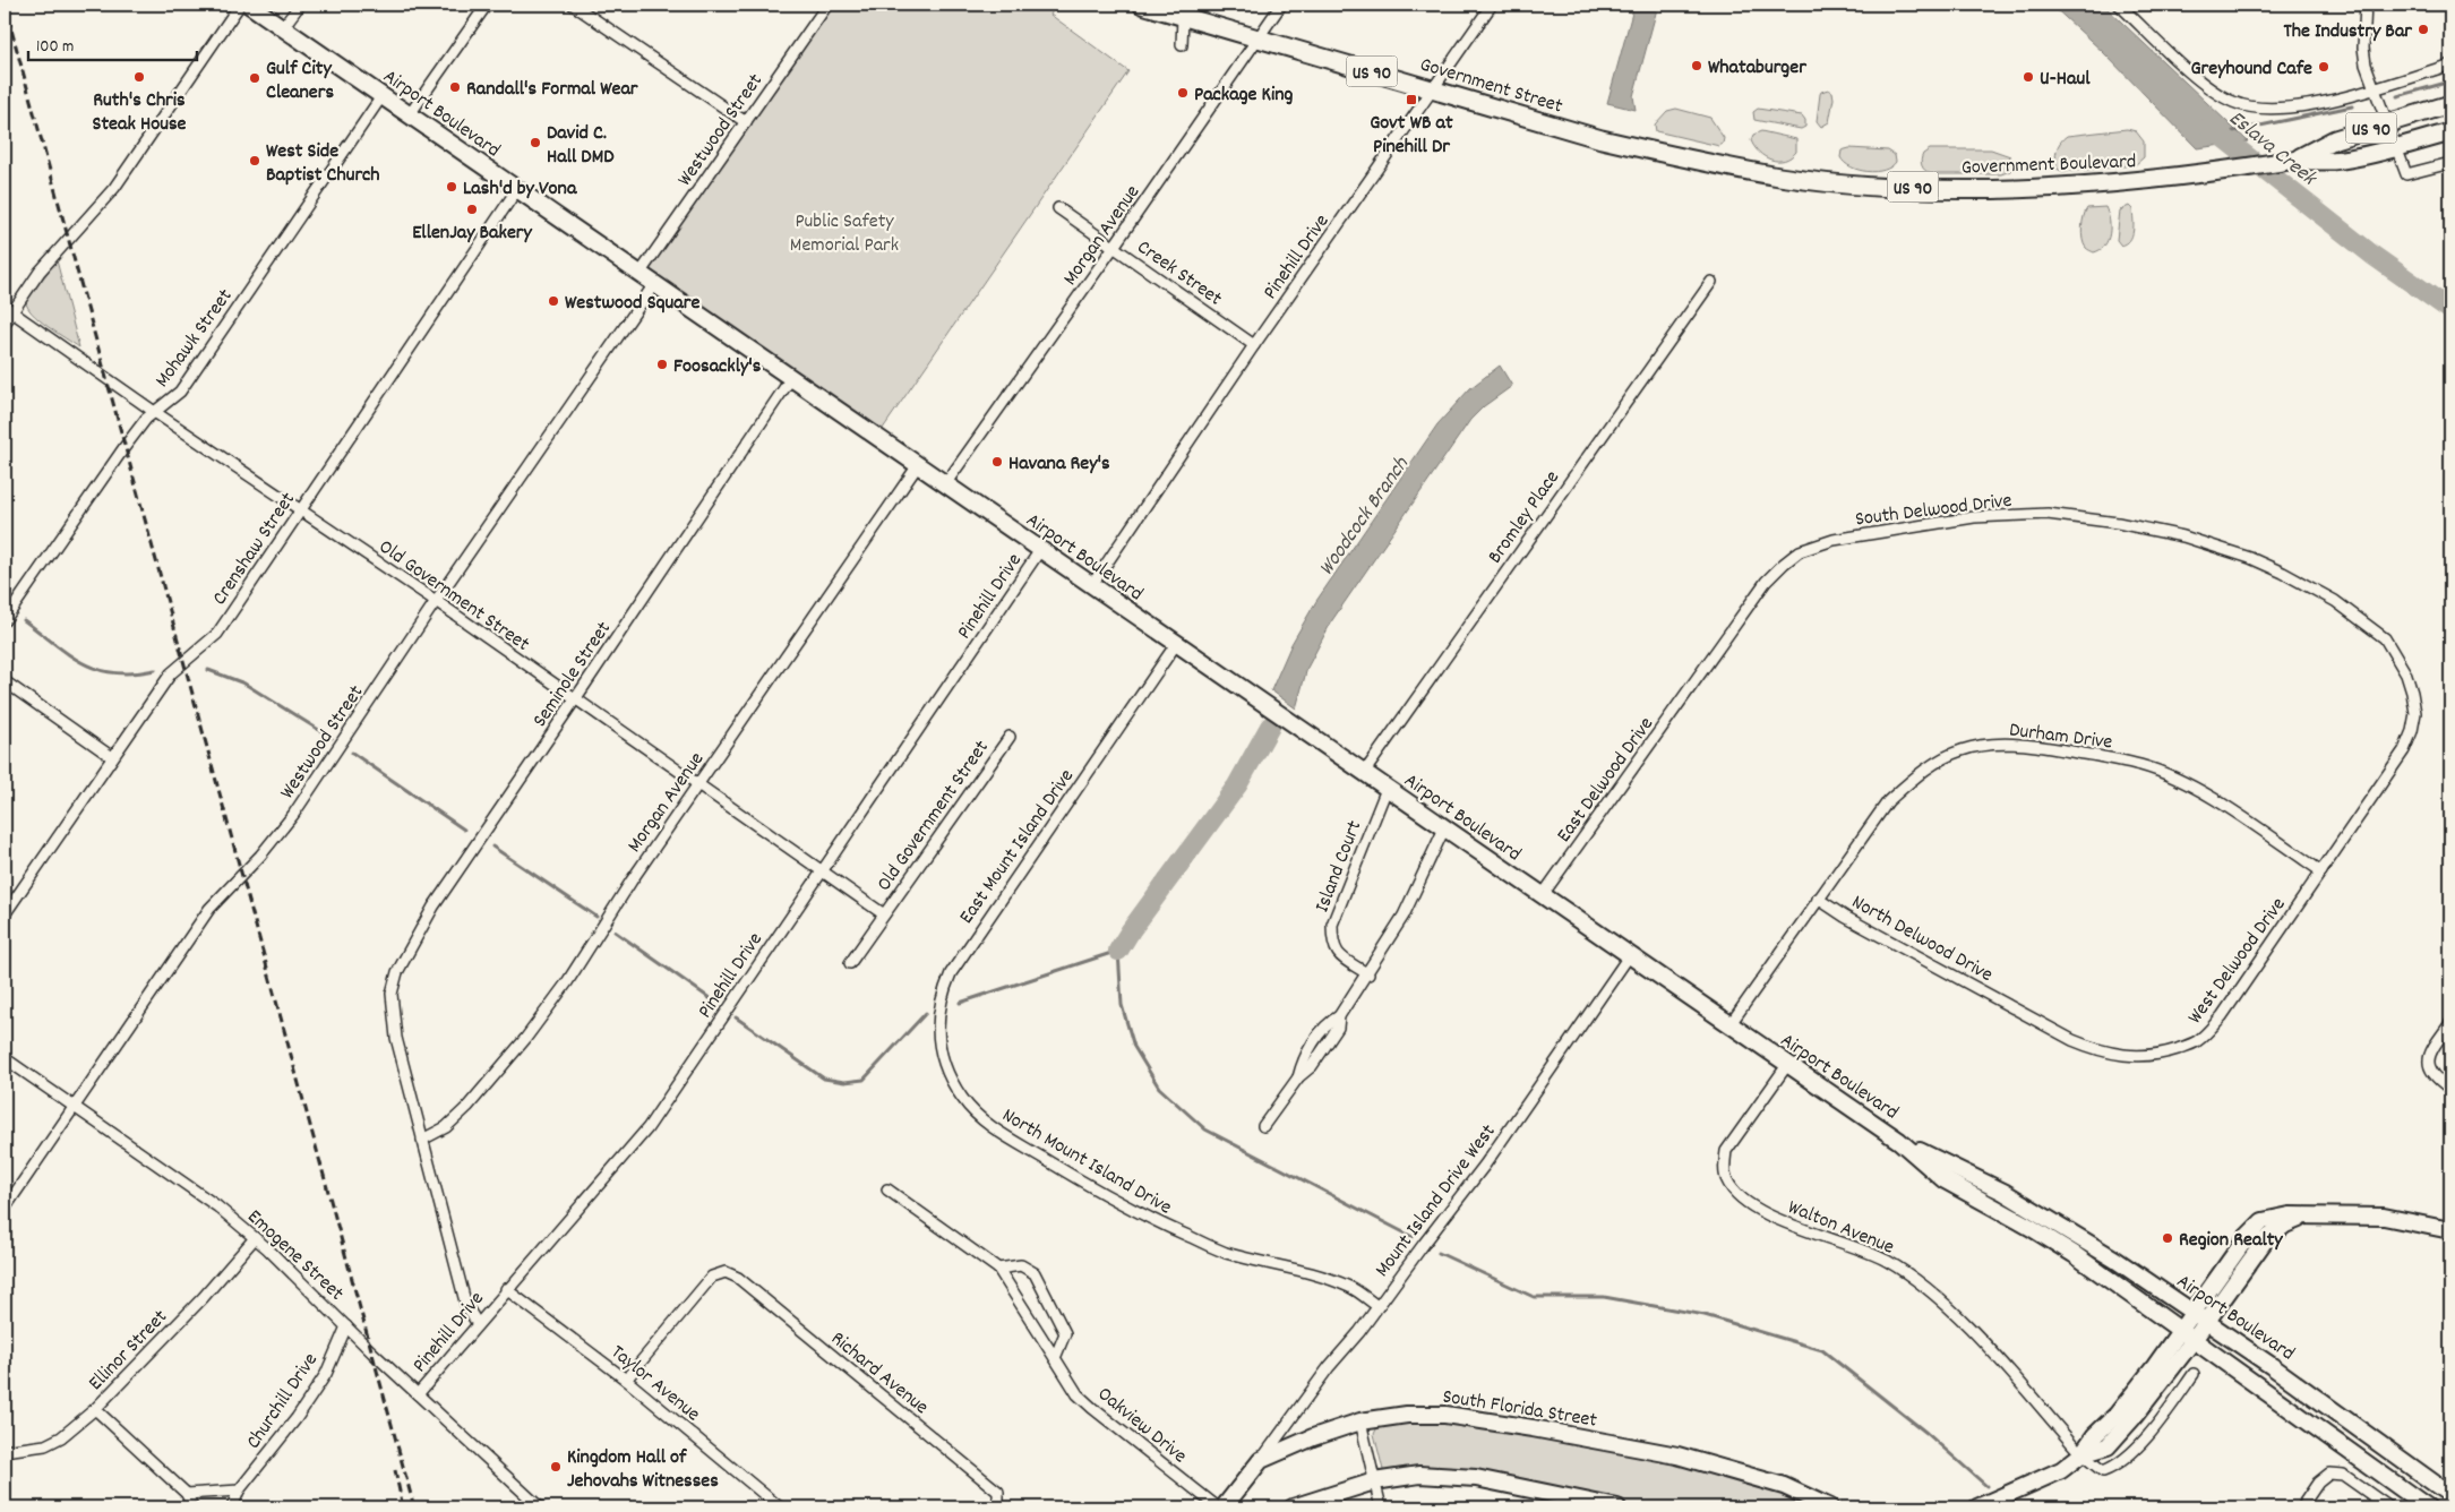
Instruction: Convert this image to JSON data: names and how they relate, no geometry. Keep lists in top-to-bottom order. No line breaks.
{"streets":{"main road":["US 90","Government Street","Airport Boulevard","Government Boulevard","South Florida Street"],"street":["Westwood Street","Morgan Avenue","Pinehill Drive","Creek Street","Mohawk Street","South Delwood Drive","Bromley Place","Crenshaw Street","Old Government Street","Seminole Street","Durham Drive","East Delwood Drive","East Mount Island Drive","Island Court","North Delwood Drive","West Delwood Drive","North Mount Island Drive","Mount Island Drive West","Walton Avenue","Emogene Street","Ellinor Street","Richard Avenue","Taylor Avenue","Churchill Drive","Oakview Drive"]},"crossings":[["Government Street","Government Boulevard"],["Government Street","Morgan Avenue"],["Government Street","Pinehill Drive"],["Airport Boulevard","Westwood Street"],["Airport Boulevard","Morgan Avenue"],["Airport Boulevard","Pinehill Drive"],["Airport Boulevard","Mohawk Street"],["Airport Boulevard","Bromley Place"],["Airport Boulevard","Crenshaw Street"],["Airport Boulevard","Seminole Street"],["Airport Boulevard","Durham Drive"],["Airport Boulevard","East Delwood Drive"],["Airport Boulevard","East Mount Island Drive"],["Airport Boulevard","Island Court"],["Airport Boulevard","Mount Island Drive West"],["Airport Boulevard","Walton Avenue"],["Westwood Street","Old Government Street"],["Westwood Street","Emogene Street"],["Morgan Avenue","Creek Street"],["Morgan Avenue","Old Government Street"],["Morgan Avenue","Seminole Street"],["Pinehill Drive","Creek Street"],["Pinehill Drive","Old Government Street"],["Pinehill Drive","Emogene Street"],["Pinehill Drive","Taylor Avenue"],["Mohawk Street","Old Government Street"],["South Delwood Drive","East Delwood Drive"],["South Delwood Drive","West Delwood Drive"],["Crenshaw Street","Old Government Street"],["Old Government Street","Seminole Street"],["Durham Drive","North Delwood Drive"],["Durham Drive","West Delwood Drive"],["East Mount Island Drive","North Mount Island Drive"],["North Delwood Drive","West Delwood Drive"],["North Mount Island Drive","Mount Island Drive West"],["Mount Island Drive West","South Florida Street"],["Emogene Street","Ellinor Street"],["Emogene Street","Churchill Drive"],["Richard Avenue","Taylor Avenue"]],"water":["Eslava Creek","Woodcock Branch"],"parks":["Public Safety Memorial Park"],"places":{"other":["The Industry Bar","Whataburger","Greyhound Cafe","Ruth's Chris Steak House","U-Haul","Gulf City Cleaners","Randall's Formal Wear","Package King","David C. Hall DMD","West Side Baptist Church","Lash'd by Vona","EllenJay Bakery","Westwood Square","Foosackly's","Havana Rey's","Region Realty","Kingdom Hall of Jehovahs Witnesses"],"transit":["Govt WB at Pinehill Dr"]},"scale_bar":"100 m"}
